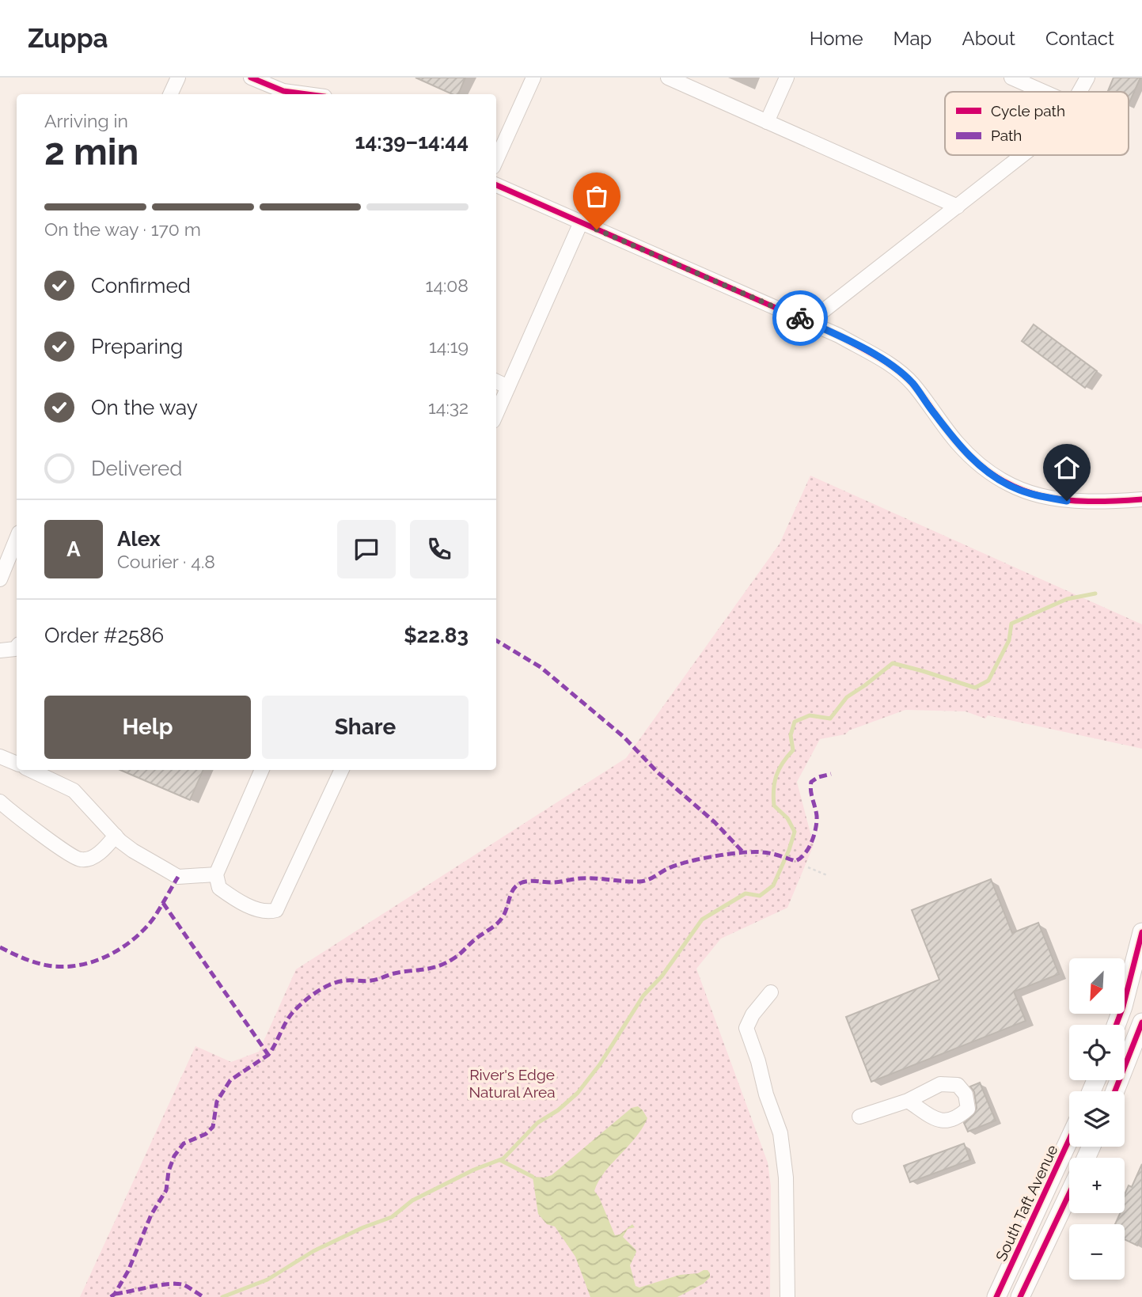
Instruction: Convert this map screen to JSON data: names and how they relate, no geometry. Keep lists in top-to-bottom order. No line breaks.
{"streets":{"main road":["South Taft Avenue"]},"parks":["River's Edge Natural Area"],"legend":["Cycle path","Path"],"north":"bottom left","page":{"header":"Zuppa","nav":["Home","Map","About","Contact"],"heading":["2 min","Arriving in","14:39–14:44"],"panel":["Alex","Courier · 4.8","Order #2586","$22.83"],"bar":"On the way · 170 m","list":[["Confirmed","14:08"],["Preparing","14:19"],["On the way","14:32"],"Delivered"],"round":"A","buttons":["Help","Share"],"map_buttons":["+","−"]}}
